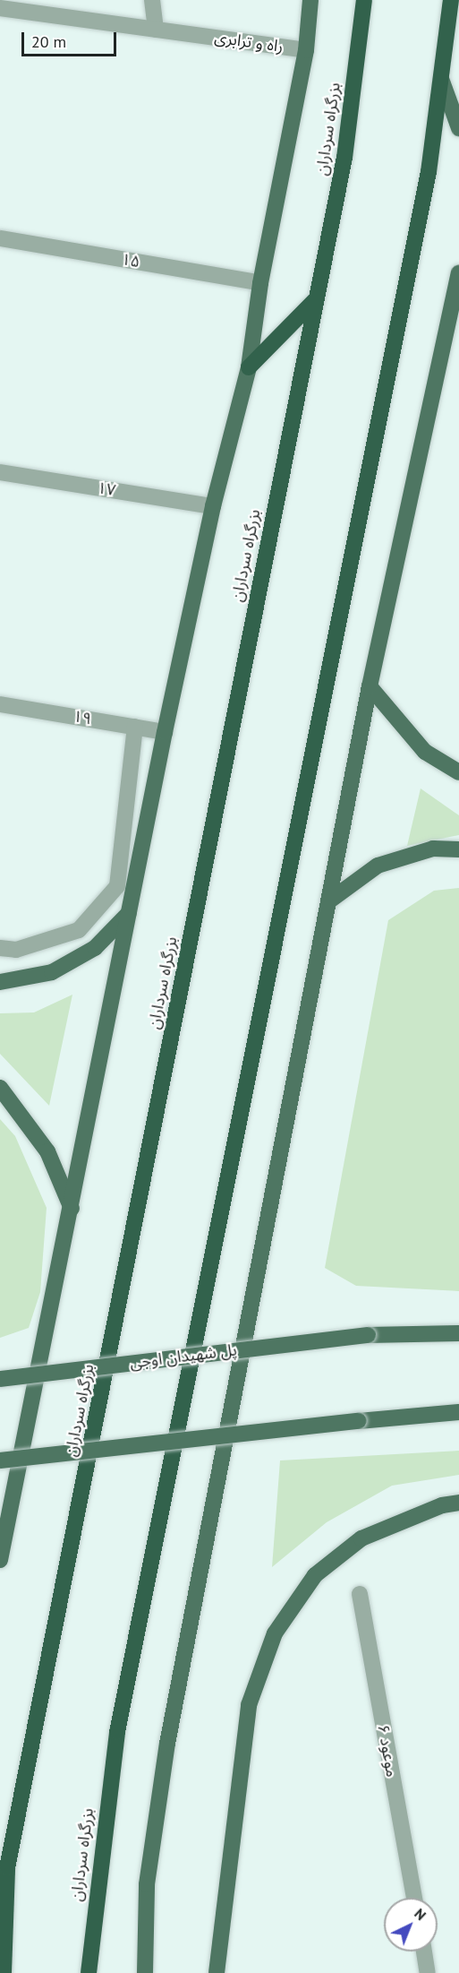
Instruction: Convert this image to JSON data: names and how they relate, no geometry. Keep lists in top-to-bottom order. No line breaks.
{"streets":{"highway":["بزرگراه سرداران"],"main road":["پل شهیدان اوجی"],"street":["راه و ترابری","۱۵","۱۷","۱۹","موعود ۶"]},"scale_bar":"20 m","north":"top right"}
